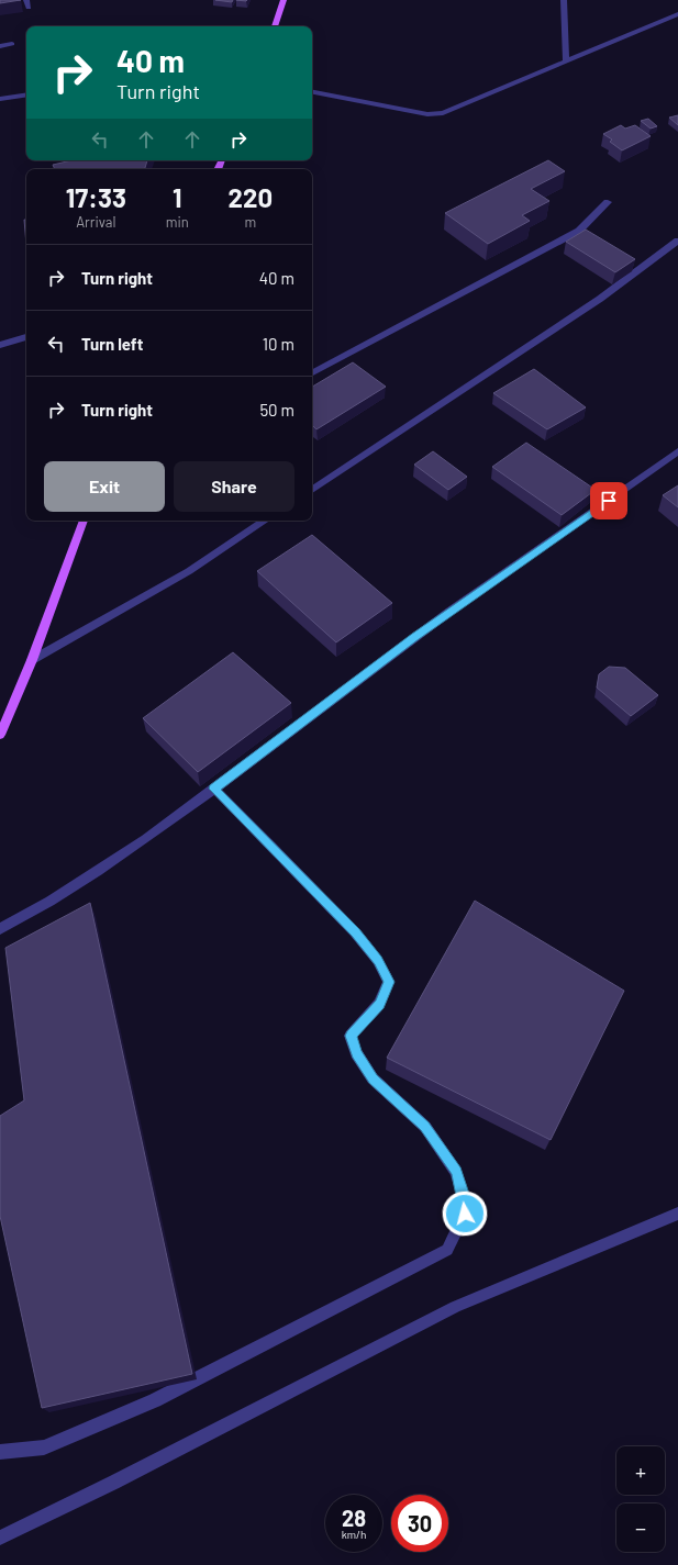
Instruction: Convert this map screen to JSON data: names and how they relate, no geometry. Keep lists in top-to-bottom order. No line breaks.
{"page":{"turn":["40 m","Turn right"],"eta":["17:33","Arrival","1","min","220","m"],"list":[{"name":"Turn right","value":"40 m"},{"name":"Turn left","value":"10 m"},{"name":"Turn right","value":"50 m"}],"buttons":["Exit","Share"],"map_buttons":["+","−"],"speed":"28 km/h","limit":"30"}}
